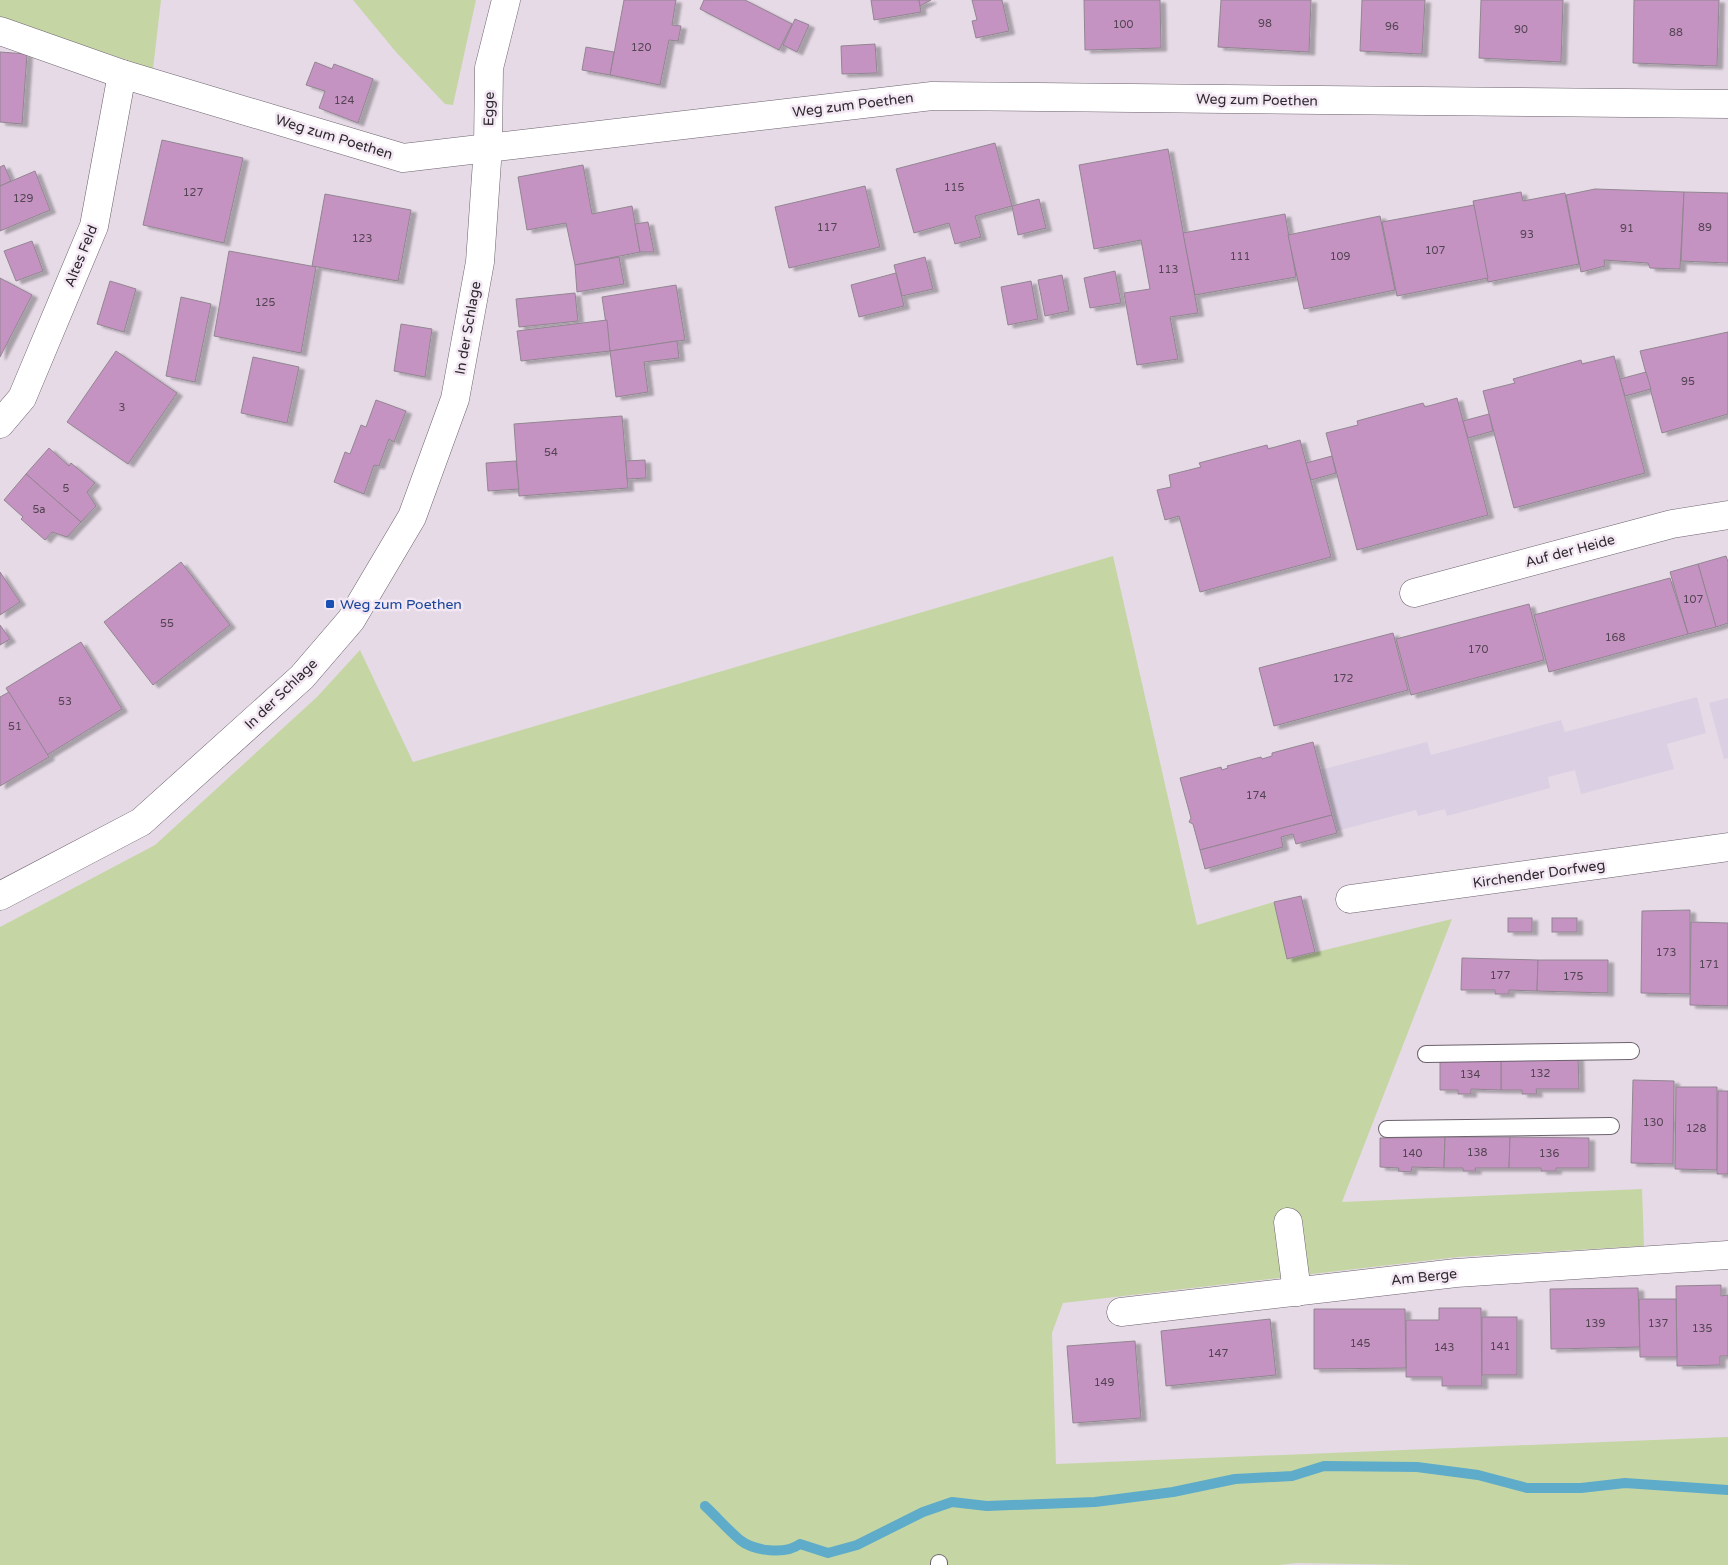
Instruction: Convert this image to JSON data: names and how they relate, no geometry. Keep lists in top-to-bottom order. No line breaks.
{"streets":{"street":["Weg zum Poethen","Egge","Altes Feld","In der Schlage","Auf der Heide","Kirchender Dorfweg","Am Berge"]},"crossings":[["Weg zum Poethen","Egge"],["Weg zum Poethen","Altes Feld"],["Egge","In der Schlage"]],"places":{"transit":["Weg zum Poethen"]},"house_numbers":["98","100","96","90","88","120","124","115","127","129","117","89","91","93","123","107","111","109","113","125","95","3","54","5","5a","107","55","168","170","172","53","51","174","173","171","177","175","132","134","130","128","138","140","136","139","137","135","145","141","143","147","149"]}
